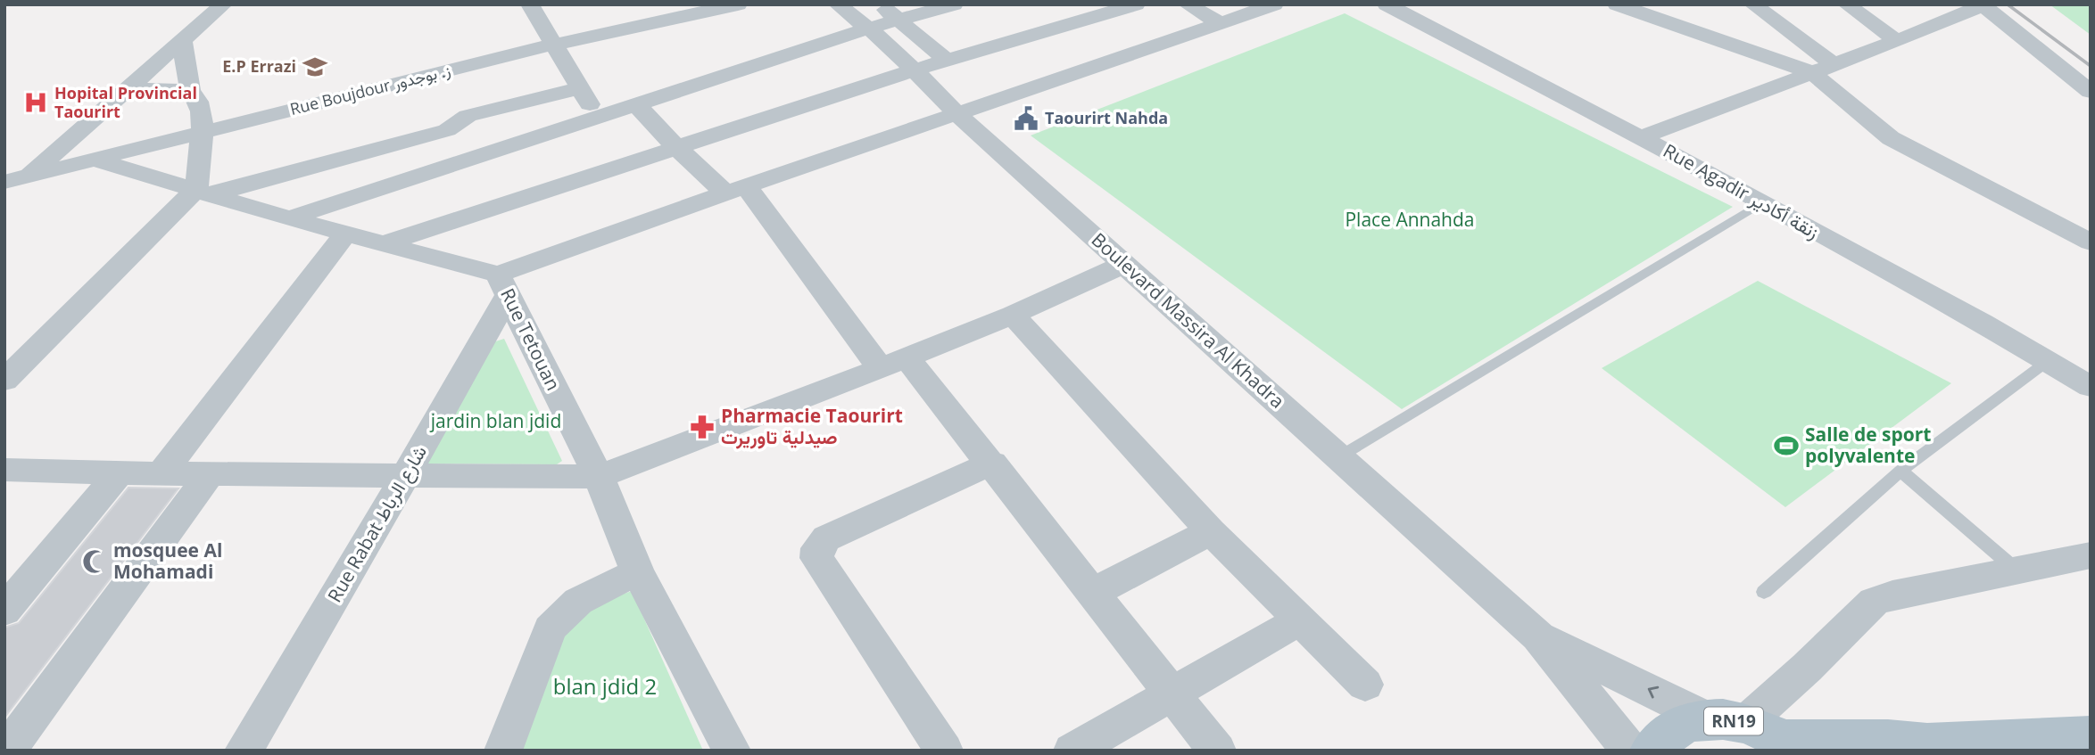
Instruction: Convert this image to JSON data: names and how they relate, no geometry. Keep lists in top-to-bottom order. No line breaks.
{"streets":{"main road":["RN19"],"street":["Rue Boujdour ز. بوجدور","Rue Agadir زنقة أكادير","Boulevard Massira Al Khadra","Rue Tetouan","Rue Rabat شارع الرباط"]},"crossings":[["Rue Boujdour ز. بوجدور","Rue Tetouan"],["Rue Tetouan","Rue Rabat شارع الرباط"]],"parks":["Place Annahda","jardin blan jdid","blan jdid 2"],"places":{"school or university":["E.P Errazi"],"hospital":["Hopital Provincial Taourirt"],"public building":["Taourirt Nahda"],"pharmacy":["Pharmacie Taourirt صيدلية تاوريرت"],"sports":["Salle de sport polyvalente"],"mosque":["mosquee Al Mohamadi"]}}
